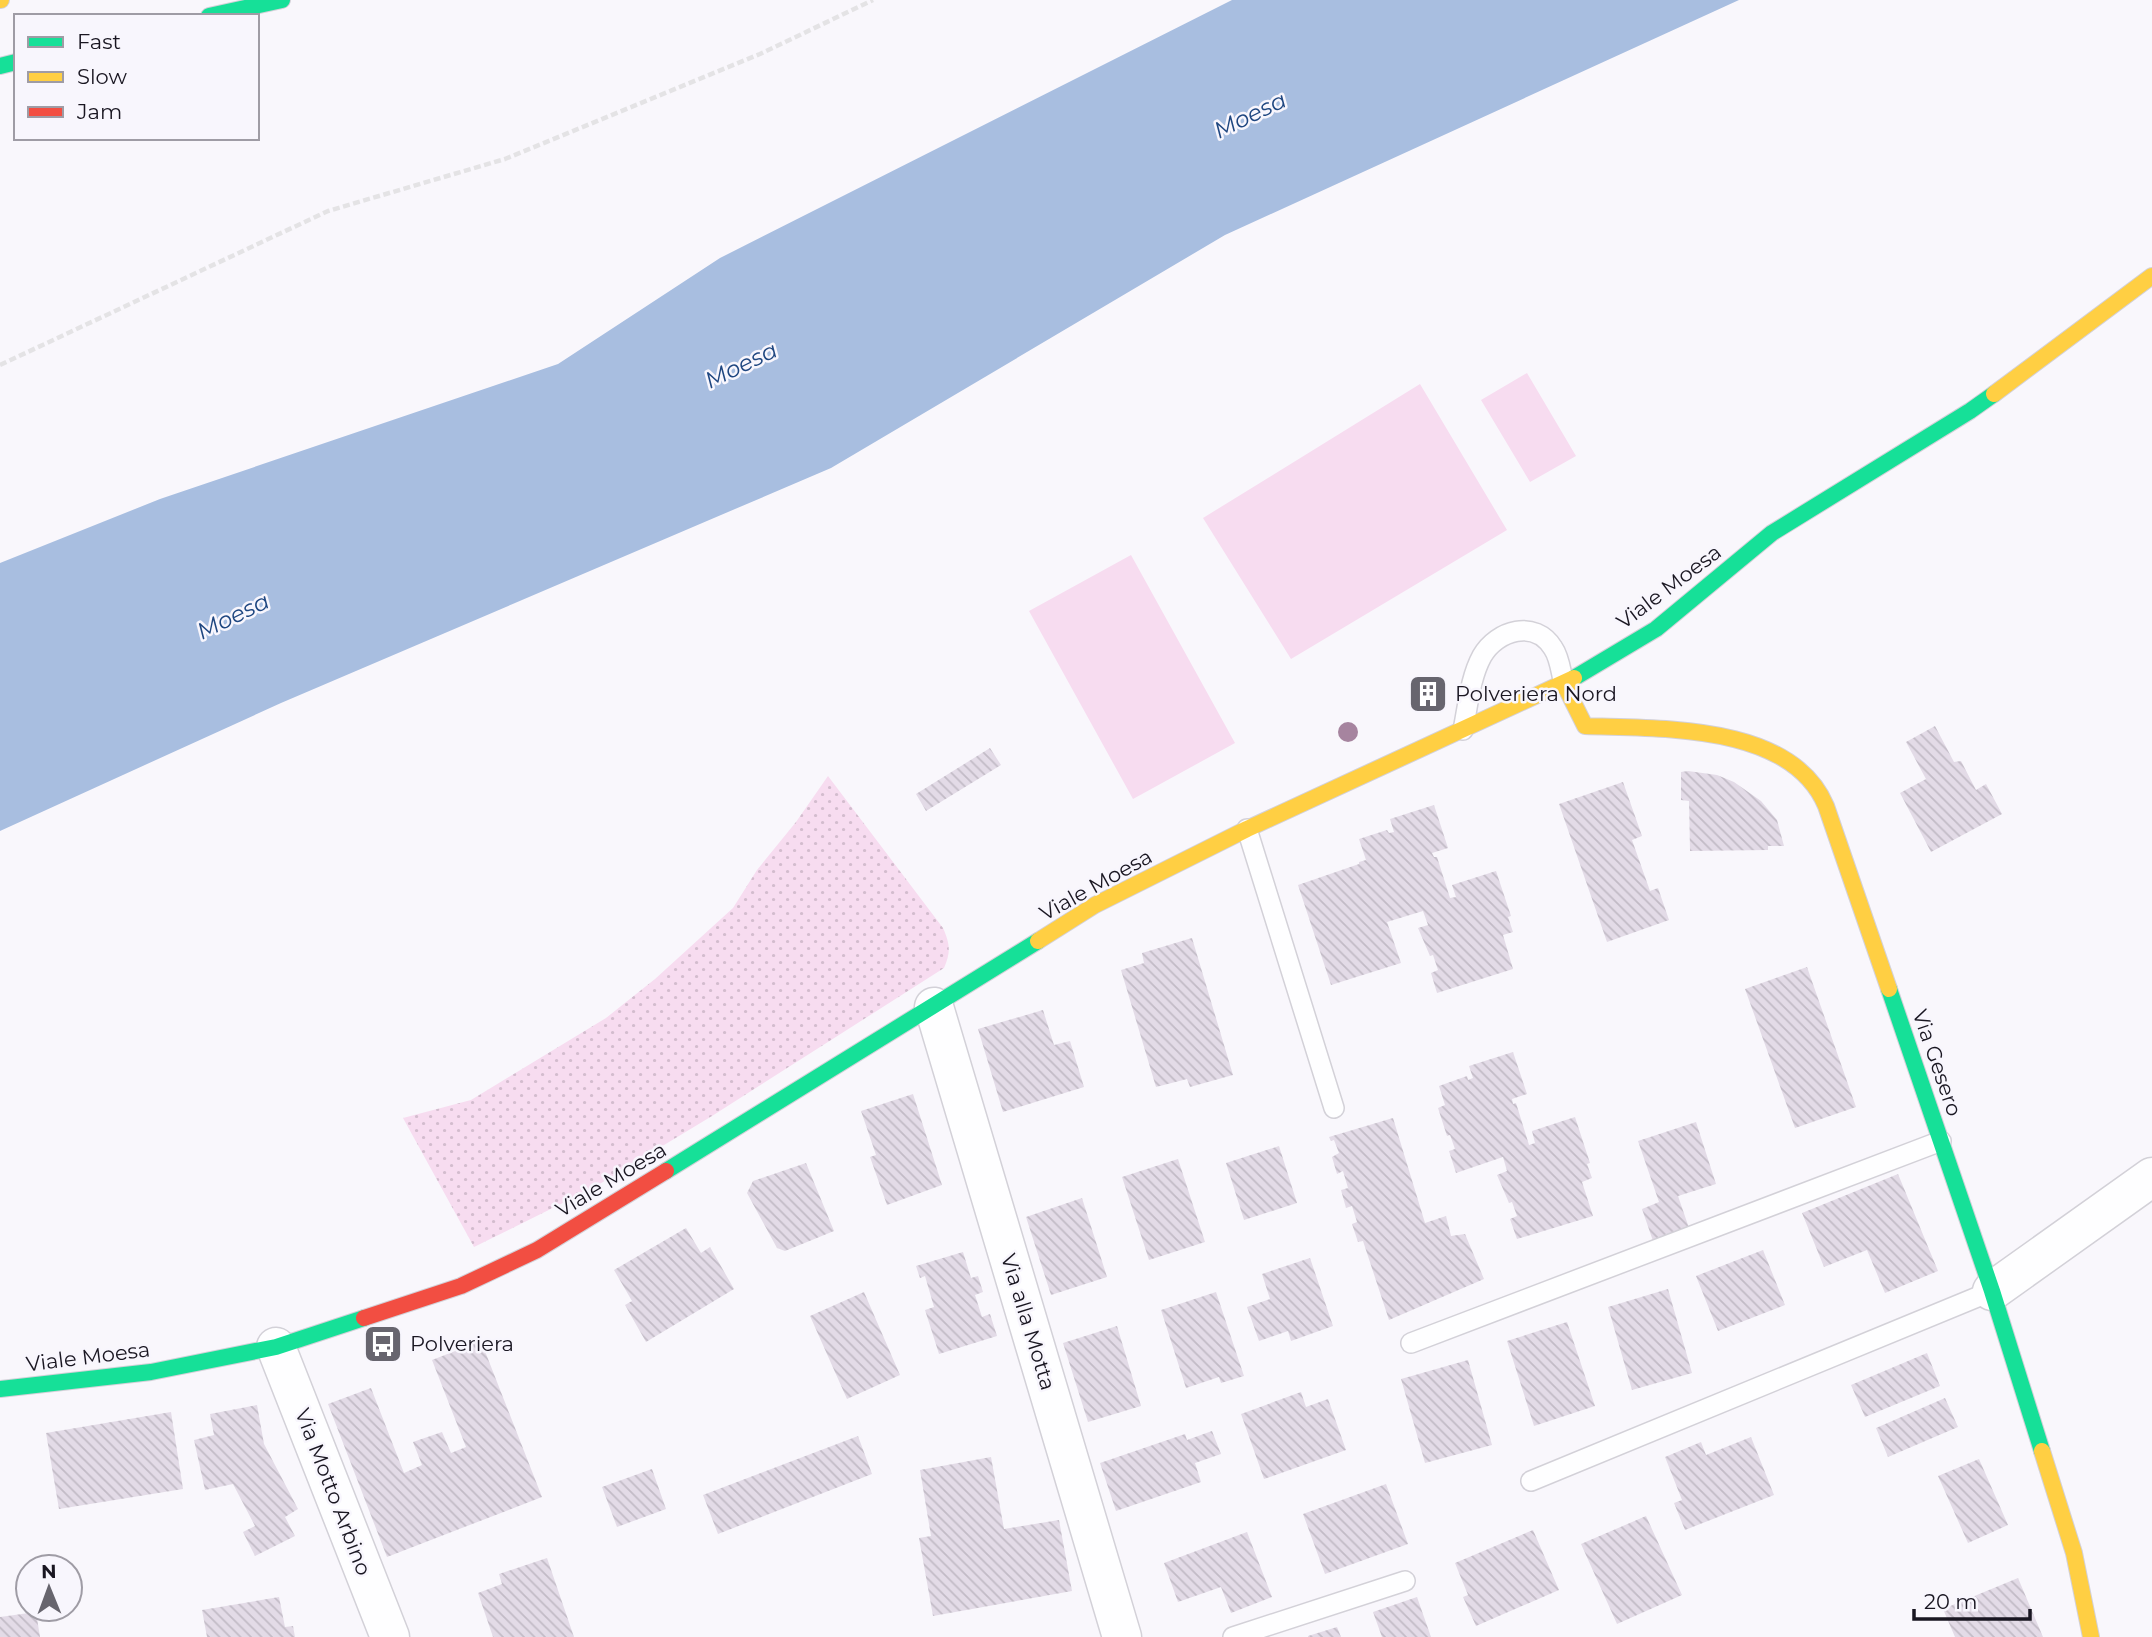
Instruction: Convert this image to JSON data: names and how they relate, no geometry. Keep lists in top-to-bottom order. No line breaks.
{"streets":{"main road":["Viale Moesa","Via Gesero"],"street":["Via alla Motta","Via Motto Arbino"]},"crossings":[["Viale Moesa","Via Gesero"],["Viale Moesa","Via alla Motta"],["Viale Moesa","Via Motto Arbino"]],"water":["Moesa"],"places":{"building":["Polveriera Nord"],"bus stop":["Polveriera"]},"legend":["Fast","Slow","Jam"],"scale_bar":"20 m","north":"top"}
